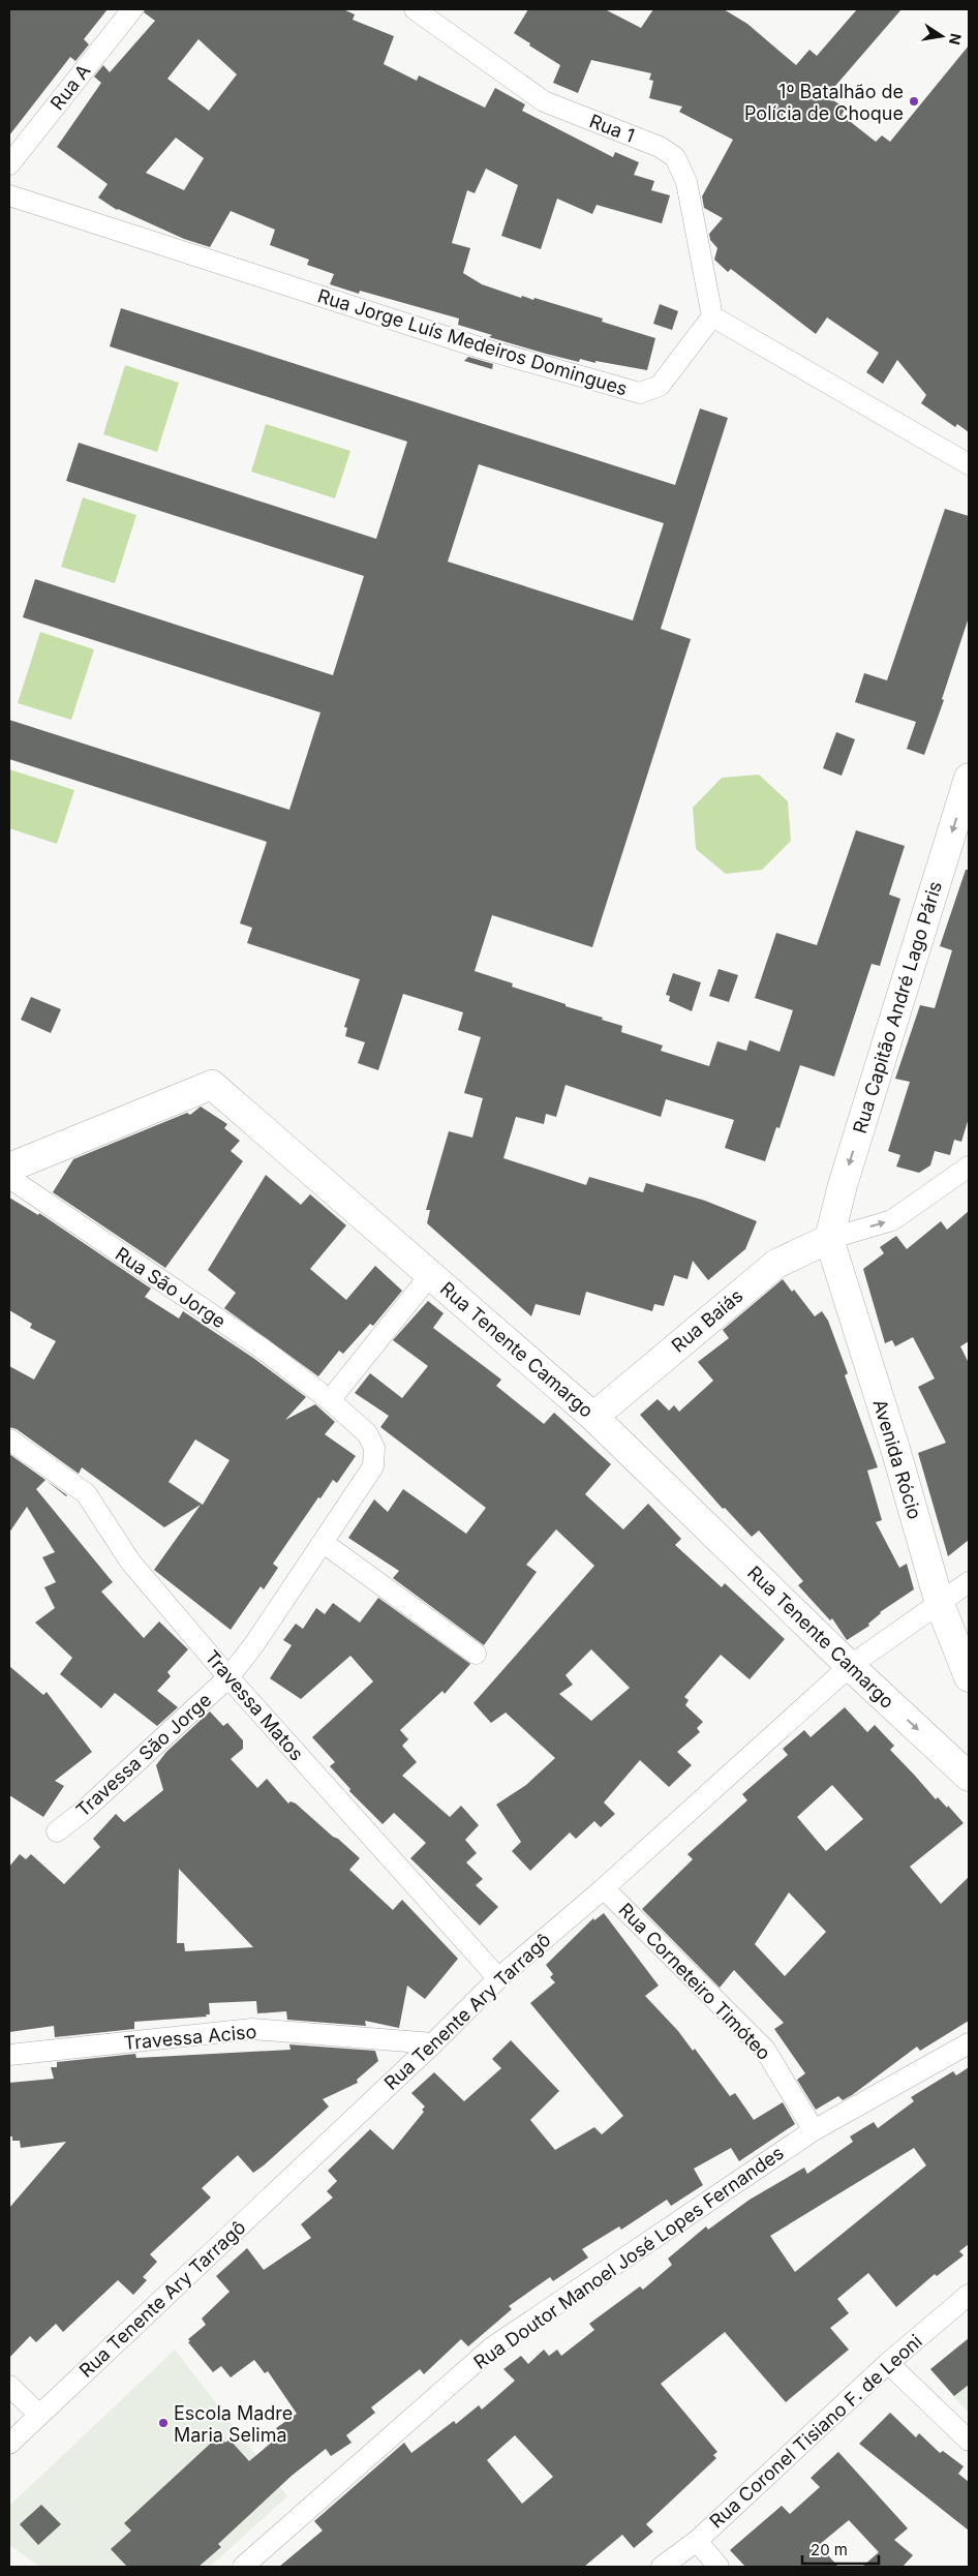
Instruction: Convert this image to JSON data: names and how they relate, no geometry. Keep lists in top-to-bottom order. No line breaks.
{"streets":{"street":["Rua A","Rua 1","Rua Jorge Luís Medeiros Domingues","Rua Capitão André Lago Páris","Rua São Jorge","Rua Baiás","Rua Tenente Camargo","Avenida Rócio","Travessa Matos","Travessa São Jorge","Rua Corneteiro Timóteo","Rua Tenente Ary Tarragô","Travessa Aciso","Rua Doutor Manoel José Lopes Fernandes","Rua Coronel Tisiano F. de Leoni"]},"crossings":[["Rua 1","Rua Jorge Luís Medeiros Domingues"],["Rua Capitão André Lago Páris","Rua Baiás"],["Rua Capitão André Lago Páris","Avenida Rócio"],["Rua São Jorge","Travessa São Jorge"],["Rua Baiás","Rua Tenente Camargo"],["Rua Baiás","Avenida Rócio"],["Rua Tenente Camargo","Rua Tenente Ary Tarragô"],["Avenida Rócio","Rua Tenente Ary Tarragô"],["Travessa Matos","Travessa São Jorge"],["Travessa Matos","Rua Tenente Ary Tarragô"],["Rua Corneteiro Timóteo","Rua Tenente Ary Tarragô"],["Rua Corneteiro Timóteo","Rua Doutor Manoel José Lopes Fernandes"],["Rua Tenente Ary Tarragô","Travessa Aciso"]],"one_way":["Rua Capitão André Lago Páris"],"places":["1º Batalhão de Polícia de Choque","Escola Madre Maria Selima"],"scale_bar":"20 m","north":"right"}
